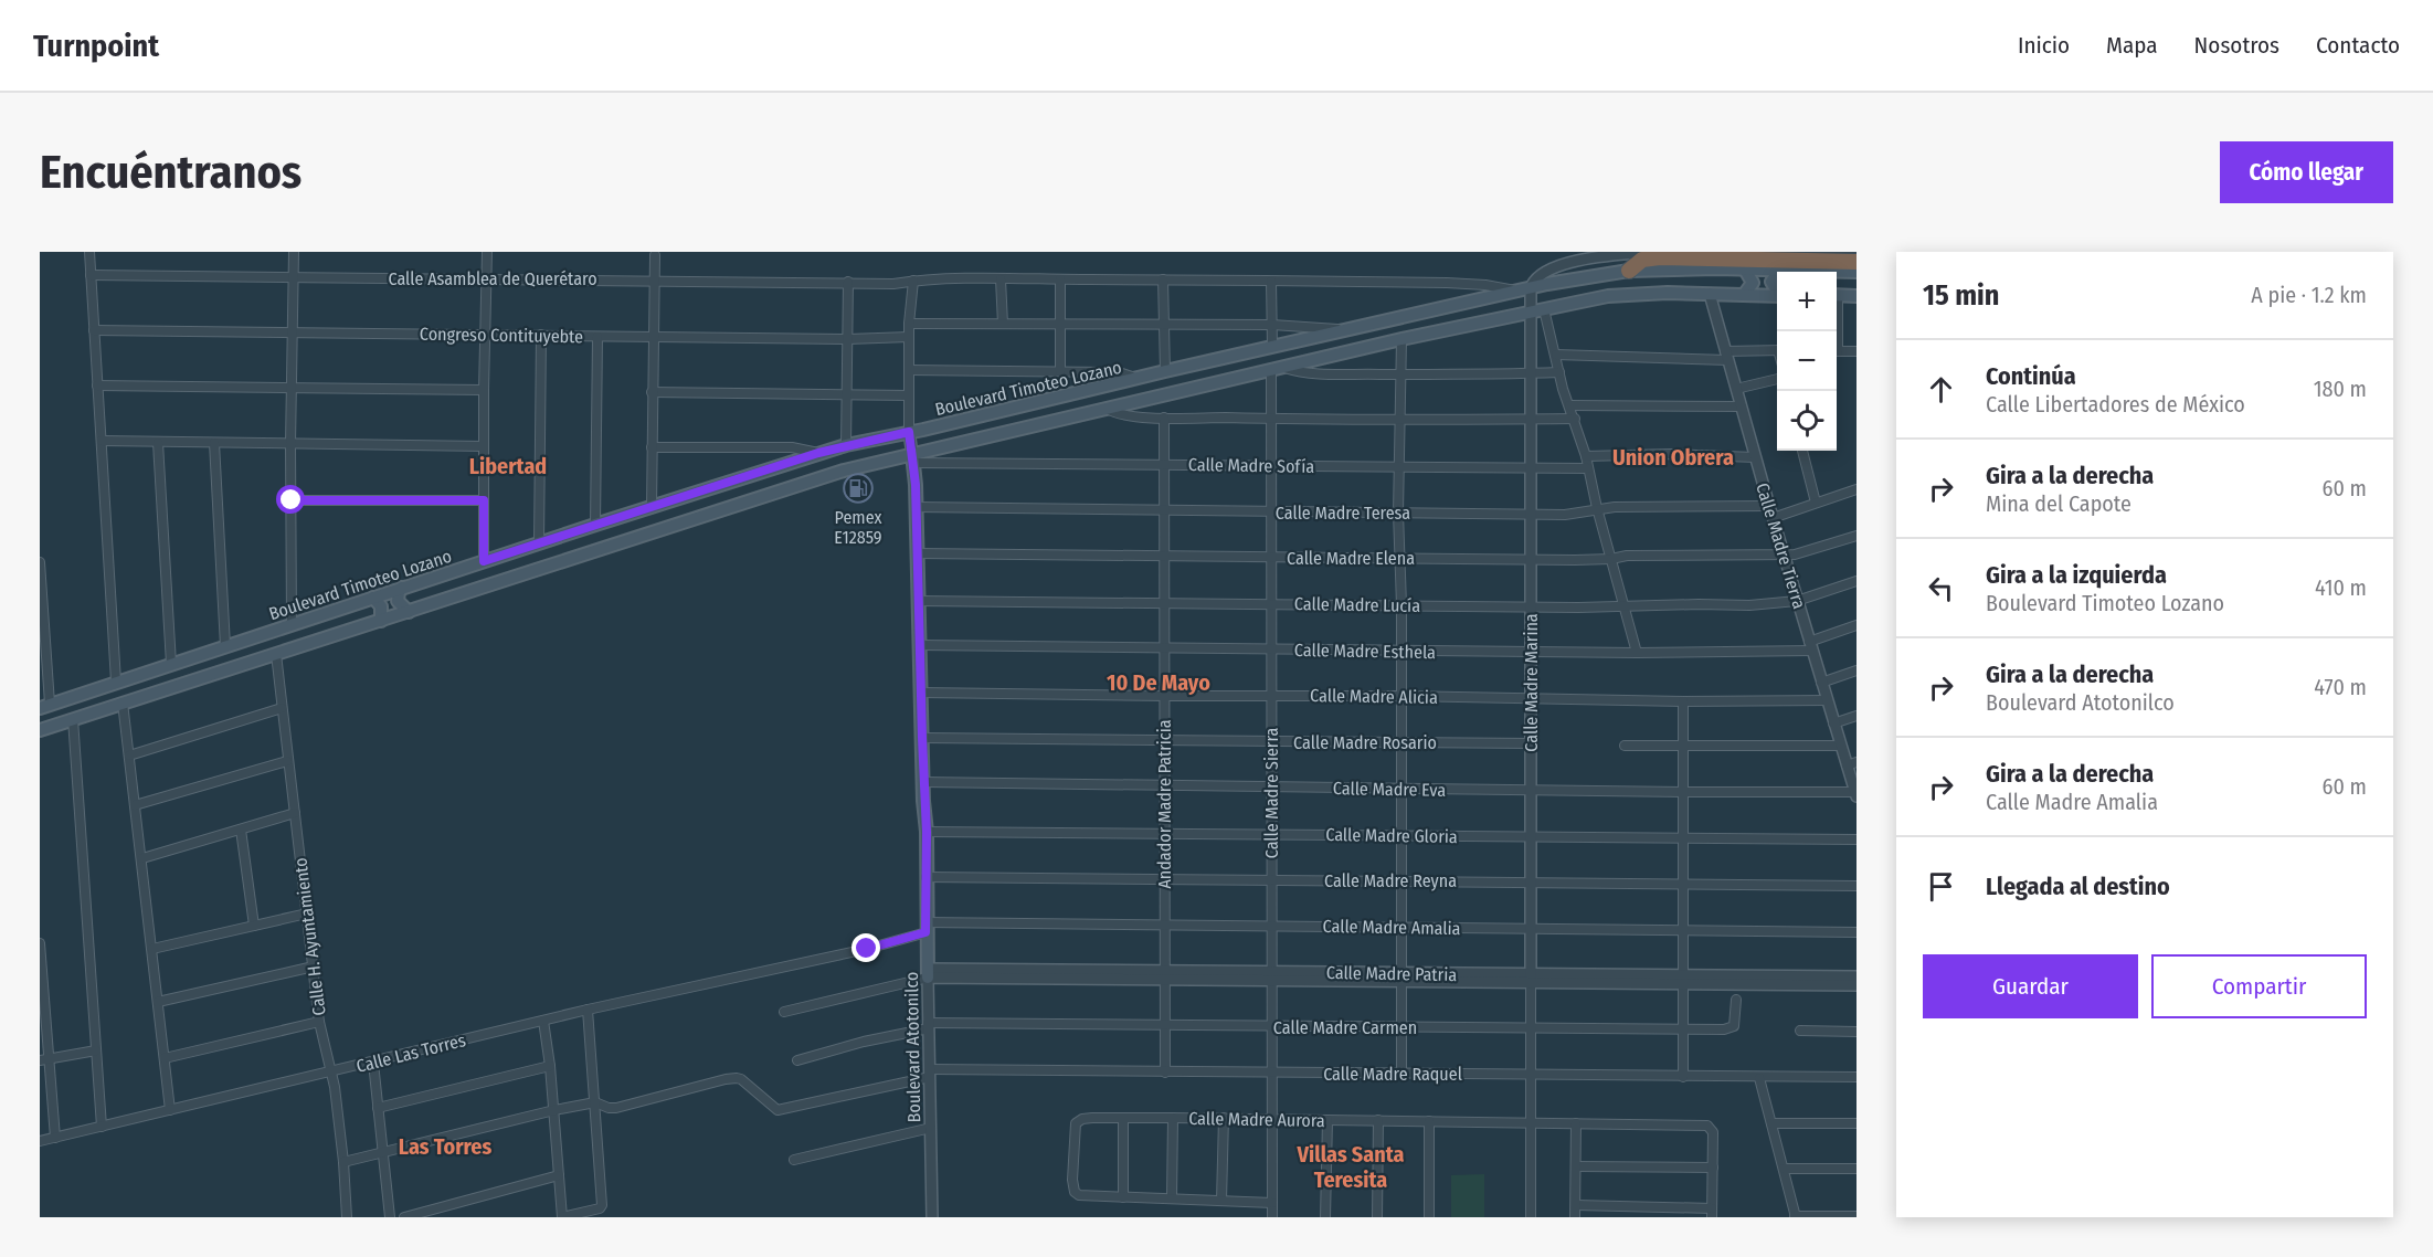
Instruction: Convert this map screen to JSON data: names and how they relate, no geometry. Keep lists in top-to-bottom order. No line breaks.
{"streets":{"main road":["Boulevard Timoteo Lozano","Boulevard Atotonilco"],"street":["Calle Asamblea de Querétaro","Congreso Contituyebte","Calle Madre Sofía","Calle Madre Teresa","Calle Madre Tierra","Calle Madre Elena","Calle Madre Lucía","Calle Madre Esthela","Calle Madre Marina","Calle Madre Alicia","Calle Madre Rosario","Calle Madre Eva","Calle Madre Sierra","Andador Madre Patricia","Calle Madre Gloria","Calle Madre Reyna","Calle Madre Amalia","Calle H. Ayuntamiento","Calle Madre Patria","Calle Madre Carmen","Calle Las Torres","Calle Madre Raquel","Calle Madre Aurora"]},"crossings":[["Calle Asamblea de Querétaro","Boulevard Timoteo Lozano"],["Calle Asamblea de Querétaro","Boulevard Atotonilco"],["Congreso Contituyebte","Boulevard Atotonilco"],["Boulevard Timoteo Lozano","Calle Madre Sofía"],["Boulevard Timoteo Lozano","Calle Madre Tierra"],["Boulevard Timoteo Lozano","Calle Madre Marina"],["Boulevard Timoteo Lozano","Calle Madre Sierra"],["Boulevard Timoteo Lozano","Calle H. Ayuntamiento"],["Boulevard Timoteo Lozano","Boulevard Atotonilco"],["Calle Madre Sofía","Calle Madre Marina"],["Calle Madre Sofía","Calle Madre Sierra"],["Calle Madre Sofía","Andador Madre Patricia"],["Calle Madre Sofía","Boulevard Atotonilco"],["Calle Madre Teresa","Calle Madre Tierra"],["Calle Madre Teresa","Calle Madre Marina"],["Calle Madre Teresa","Calle Madre Sierra"],["Calle Madre Teresa","Andador Madre Patricia"],["Calle Madre Teresa","Boulevard Atotonilco"],["Calle Madre Tierra","Calle Madre Elena"],["Calle Madre Tierra","Calle Madre Lucía"],["Calle Madre Tierra","Calle Madre Esthela"],["Calle Madre Tierra","Calle Madre Alicia"],["Calle Madre Tierra","Calle Madre Eva"],["Calle Madre Elena","Calle Madre Marina"],["Calle Madre Elena","Calle Madre Sierra"],["Calle Madre Elena","Andador Madre Patricia"],["Calle Madre Elena","Boulevard Atotonilco"],["Calle Madre Lucía","Calle Madre Marina"],["Calle Madre Lucía","Calle Madre Sierra"],["Calle Madre Lucía","Andador Madre Patricia"],["Calle Madre Lucía","Boulevard Atotonilco"],["Calle Madre Esthela","Calle Madre Marina"],["Calle Madre Esthela","Calle Madre Sierra"],["Calle Madre Esthela","Andador Madre Patricia"],["Calle Madre Esthela","Boulevard Atotonilco"],["Calle Madre Marina","Calle Madre Alicia"],["Calle Madre Marina","Calle Madre Rosario"],["Calle Madre Marina","Calle Madre Eva"],["Calle Madre Marina","Calle Madre Gloria"],["Calle Madre Marina","Calle Madre Reyna"],["Calle Madre Marina","Calle Madre Amalia"],["Calle Madre Marina","Calle Madre Patria"],["Calle Madre Marina","Calle Madre Carmen"],["Calle Madre Marina","Calle Madre Raquel"],["Calle Madre Marina","Calle Madre Aurora"],["Calle Madre Alicia","Calle Madre Sierra"],["Calle Madre Alicia","Andador Madre Patricia"],["Calle Madre Alicia","Boulevard Atotonilco"],["Calle Madre Rosario","Calle Madre Sierra"],["Calle Madre Rosario","Andador Madre Patricia"],["Calle Madre Rosario","Boulevard Atotonilco"],["Calle Madre Eva","Calle Madre Sierra"],["Calle Madre Eva","Andador Madre Patricia"],["Calle Madre Eva","Boulevard Atotonilco"],["Calle Madre Sierra","Calle Madre Gloria"],["Calle Madre Sierra","Calle Madre Reyna"],["Calle Madre Sierra","Calle Madre Amalia"],["Calle Madre Sierra","Calle Madre Patria"],["Calle Madre Sierra","Calle Madre Carmen"],["Calle Madre Sierra","Calle Madre Raquel"],["Calle Madre Sierra","Calle Madre Aurora"],["Andador Madre Patricia","Calle Madre Gloria"],["Andador Madre Patricia","Calle Madre Reyna"],["Andador Madre Patricia","Calle Madre Amalia"],["Andador Madre Patricia","Calle Madre Patria"],["Andador Madre Patricia","Calle Madre Carmen"],["Andador Madre Patricia","Calle Madre Raquel"],["Calle Madre Gloria","Boulevard Atotonilco"],["Calle Madre Reyna","Boulevard Atotonilco"],["Calle Madre Amalia","Boulevard Atotonilco"],["Calle Madre Amalia","Calle Las Torres"],["Calle H. Ayuntamiento","Calle Las Torres"],["Calle Madre Patria","Boulevard Atotonilco"],["Calle Madre Carmen","Boulevard Atotonilco"],["Boulevard Atotonilco","Calle Madre Raquel"]],"districts":["Union Obrera","Libertad","10 De Mayo","Las Torres","Villas Santa Teresita"],"places":{"fuel station":["Pemex E12859"]},"page":{"header":"Turnpoint","nav":["Inicio","Mapa","Nosotros","Contacto"],"buttons":["Cómo llegar",["Guardar","Compartir"]],"title":"Encuéntranos","heading":["15 min","A pie · 1.2 km"],"map_buttons":["+","−"],"list":[["Continúa","Calle Libertadores de México","180 m"],["Gira a la derecha","Mina del Capote","60 m"],["Gira a la izquierda","Boulevard Timoteo Lozano","410 m"],["Gira a la derecha","Boulevard Atotonilco","470 m"],["Gira a la derecha","Calle Madre Amalia","60 m"],"Llegada al destino"]}}
